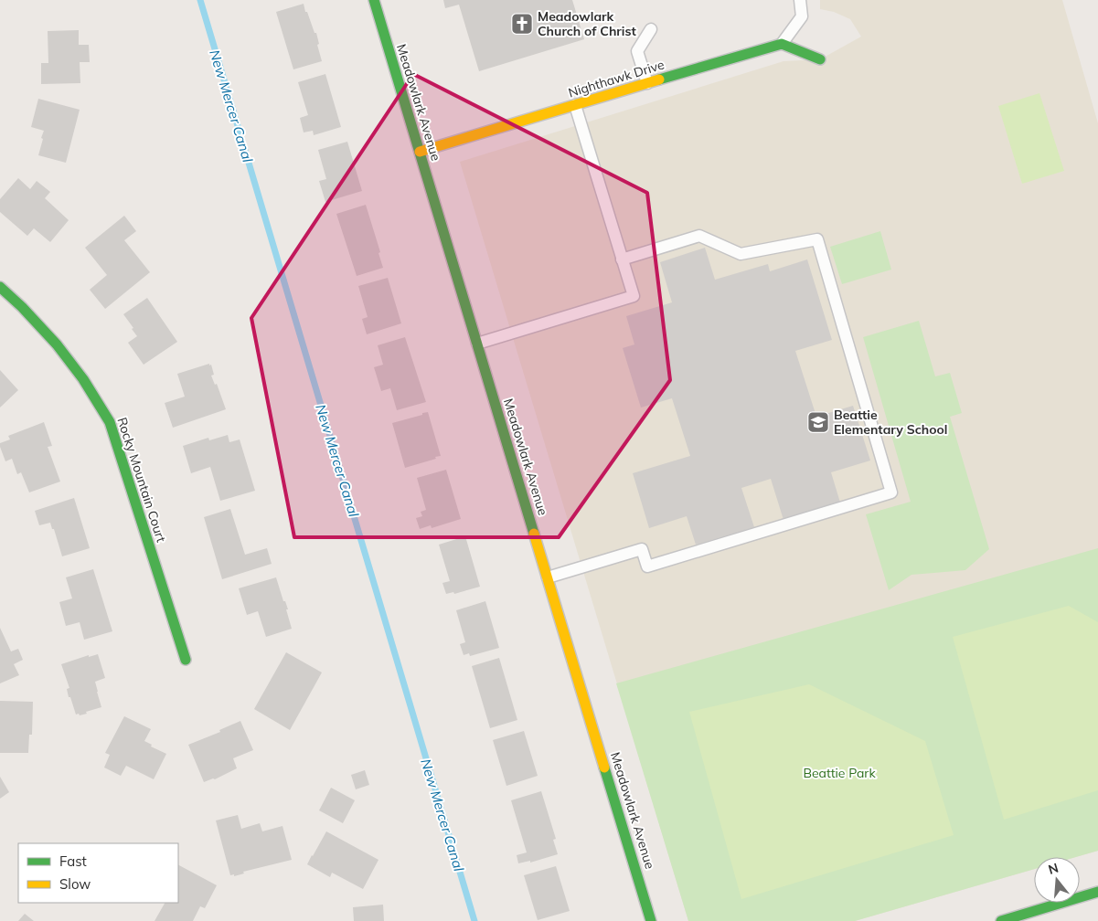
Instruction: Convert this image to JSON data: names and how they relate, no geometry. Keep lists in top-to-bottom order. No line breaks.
{"streets":{"street":["Nighthawk Drive","Meadowlark Avenue","Rocky Mountain Court"]},"crossings":[["Nighthawk Drive","Meadowlark Avenue"]],"water":["New Mercer Canal"],"parks":["Beattie Park"],"places":{"church":["Meadowlark Church of Christ"],"school or university":["Beattie Elementary School"]},"legend":["Fast","Slow"],"north":"top"}
